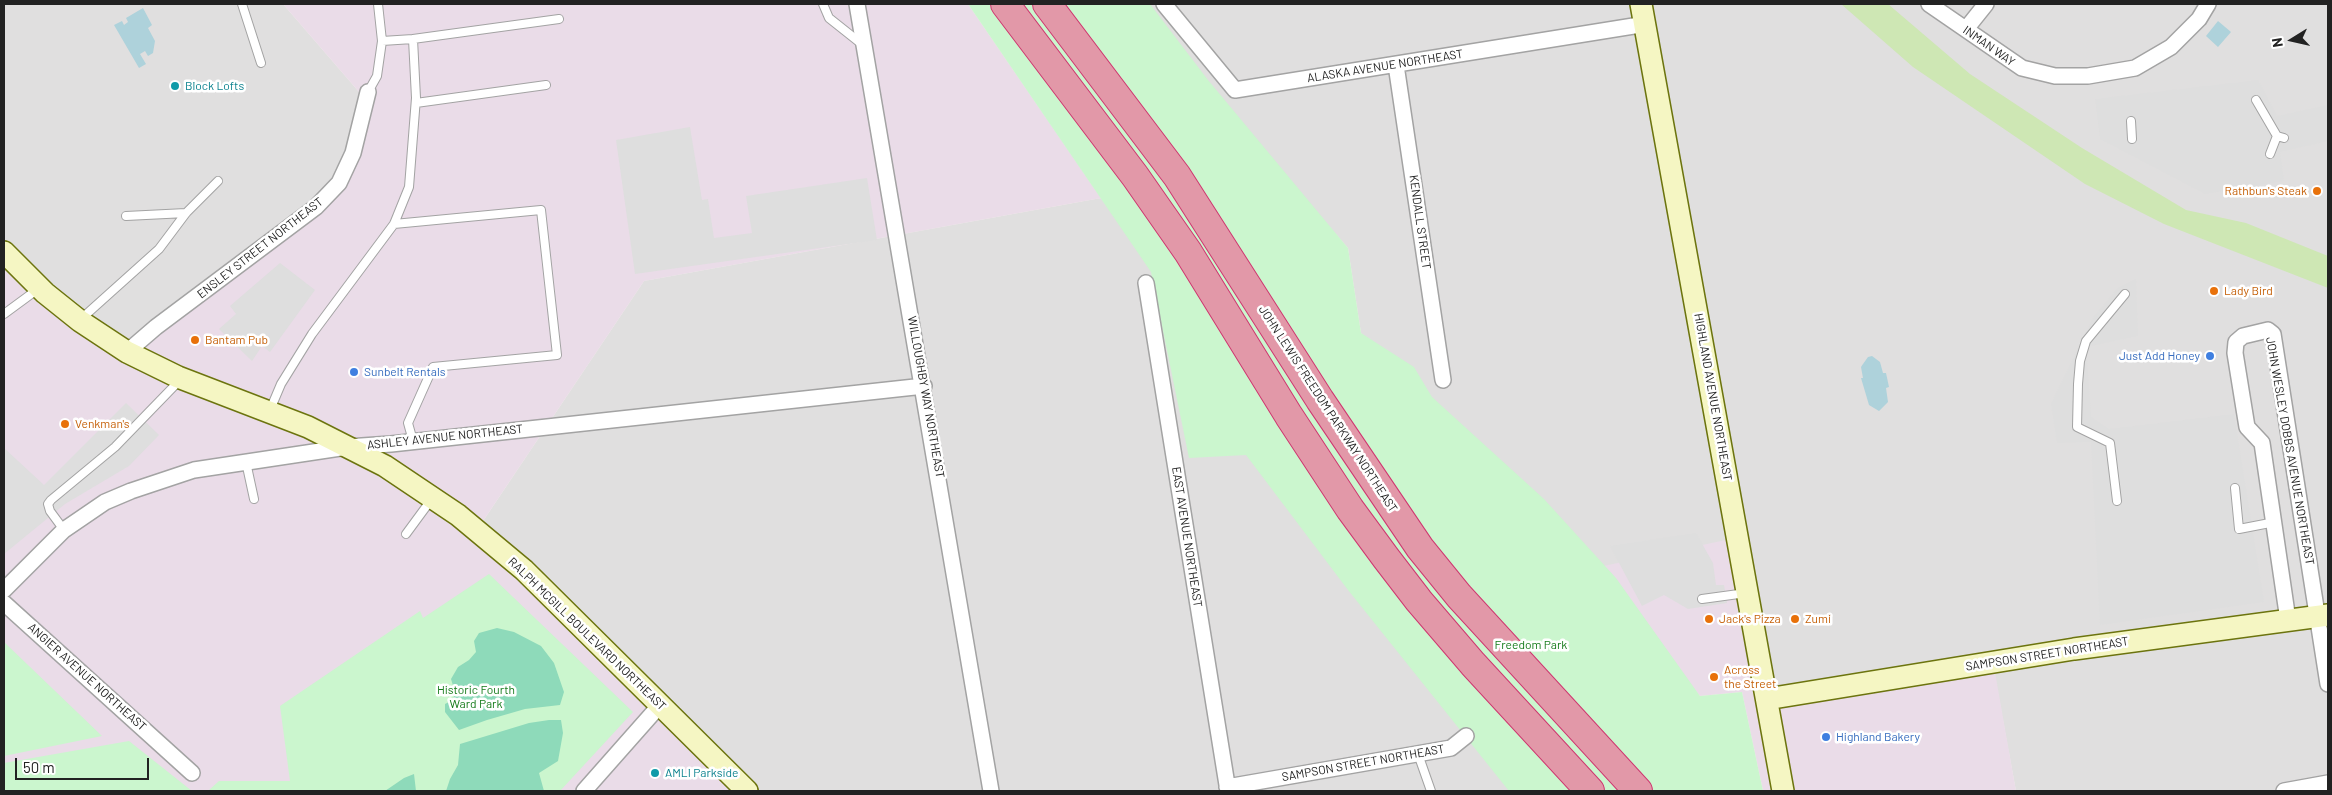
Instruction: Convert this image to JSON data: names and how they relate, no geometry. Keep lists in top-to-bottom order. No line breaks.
{"streets":{"highway":["JOHN LEWIS FREEDOM PARKWAY NORTHEAST"],"main road":["HIGHLAND AVENUE NORTHEAST","RALPH MCGILL BOULEVARD NORTHEAST","SAMPSON STREET NORTHEAST"],"street":["INMAN WAY","ALASKA AVENUE NORTHEAST","KENDALL STREET","ENSLEY STREET NORTHEAST","WILLOUGHBY WAY NORTHEAST","ASHLEY AVENUE NORTHEAST","JOHN WESLEY DOBBS AVENUE NORTHEAST","EAST AVENUE NORTHEAST","ANGIER AVENUE NORTHEAST"]},"crossings":[["ALASKA AVENUE NORTHEAST","KENDALL STREET"],["ALASKA AVENUE NORTHEAST","HIGHLAND AVENUE NORTHEAST"],["ENSLEY STREET NORTHEAST","RALPH MCGILL BOULEVARD NORTHEAST"],["WILLOUGHBY WAY NORTHEAST","ASHLEY AVENUE NORTHEAST"],["HIGHLAND AVENUE NORTHEAST","SAMPSON STREET NORTHEAST"],["ASHLEY AVENUE NORTHEAST","RALPH MCGILL BOULEVARD NORTHEAST"],["JOHN WESLEY DOBBS AVENUE NORTHEAST","SAMPSON STREET NORTHEAST"],["EAST AVENUE NORTHEAST","SAMPSON STREET NORTHEAST"]],"parks":["Freedom Park","Historic Fourth Ward Park"],"places":["Block Lofts","Rathbun's Steak","Lady Bird","Bantam Pub","Just Add Honey","Sunbelt Rentals","Venkman's","Jack's Pizza","Zumi","Across the Street","Highland Bakery","AMLI Parkside"],"scale_bar":"50 m","north":"left"}
